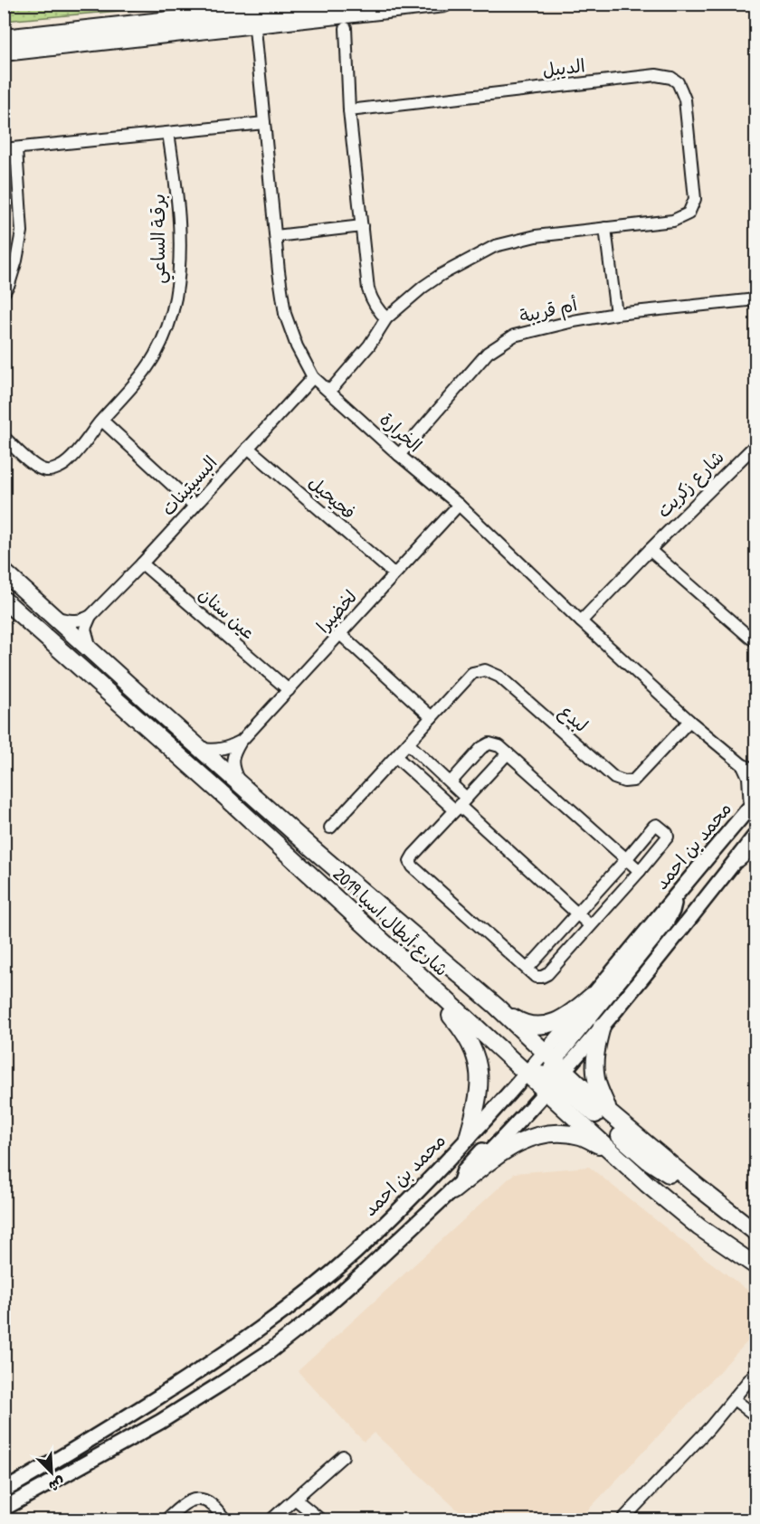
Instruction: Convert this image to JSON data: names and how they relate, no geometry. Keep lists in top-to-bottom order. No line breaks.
{"streets":{"main road":["شارع أبطال اسيا 2019"],"street":["الديبل","برقـة الساعي","أم قريبة","الخرارة","شارع زكريت","البسيتينات","فحيحيل","لخضيرا","عين سنان","لبدع","محمد بن احمد"]},"crossings":[["الديبل","الخرارة"],["أم قريبة","الخرارة"],["الخرارة","شارع زكريت"],["الخرارة","البسيتينات"],["الخرارة","لخضيرا"],["الخرارة","لبدع"],["البسيتينات","فحيحيل"],["البسيتينات","عين سنان"],["فحيحيل","لخضيرا"],["لخضيرا","عين سنان"],["لخضيرا","شارع أبطال اسيا 2019"],["محمد بن احمد","شارع أبطال اسيا 2019"]],"north":"bottom right"}
